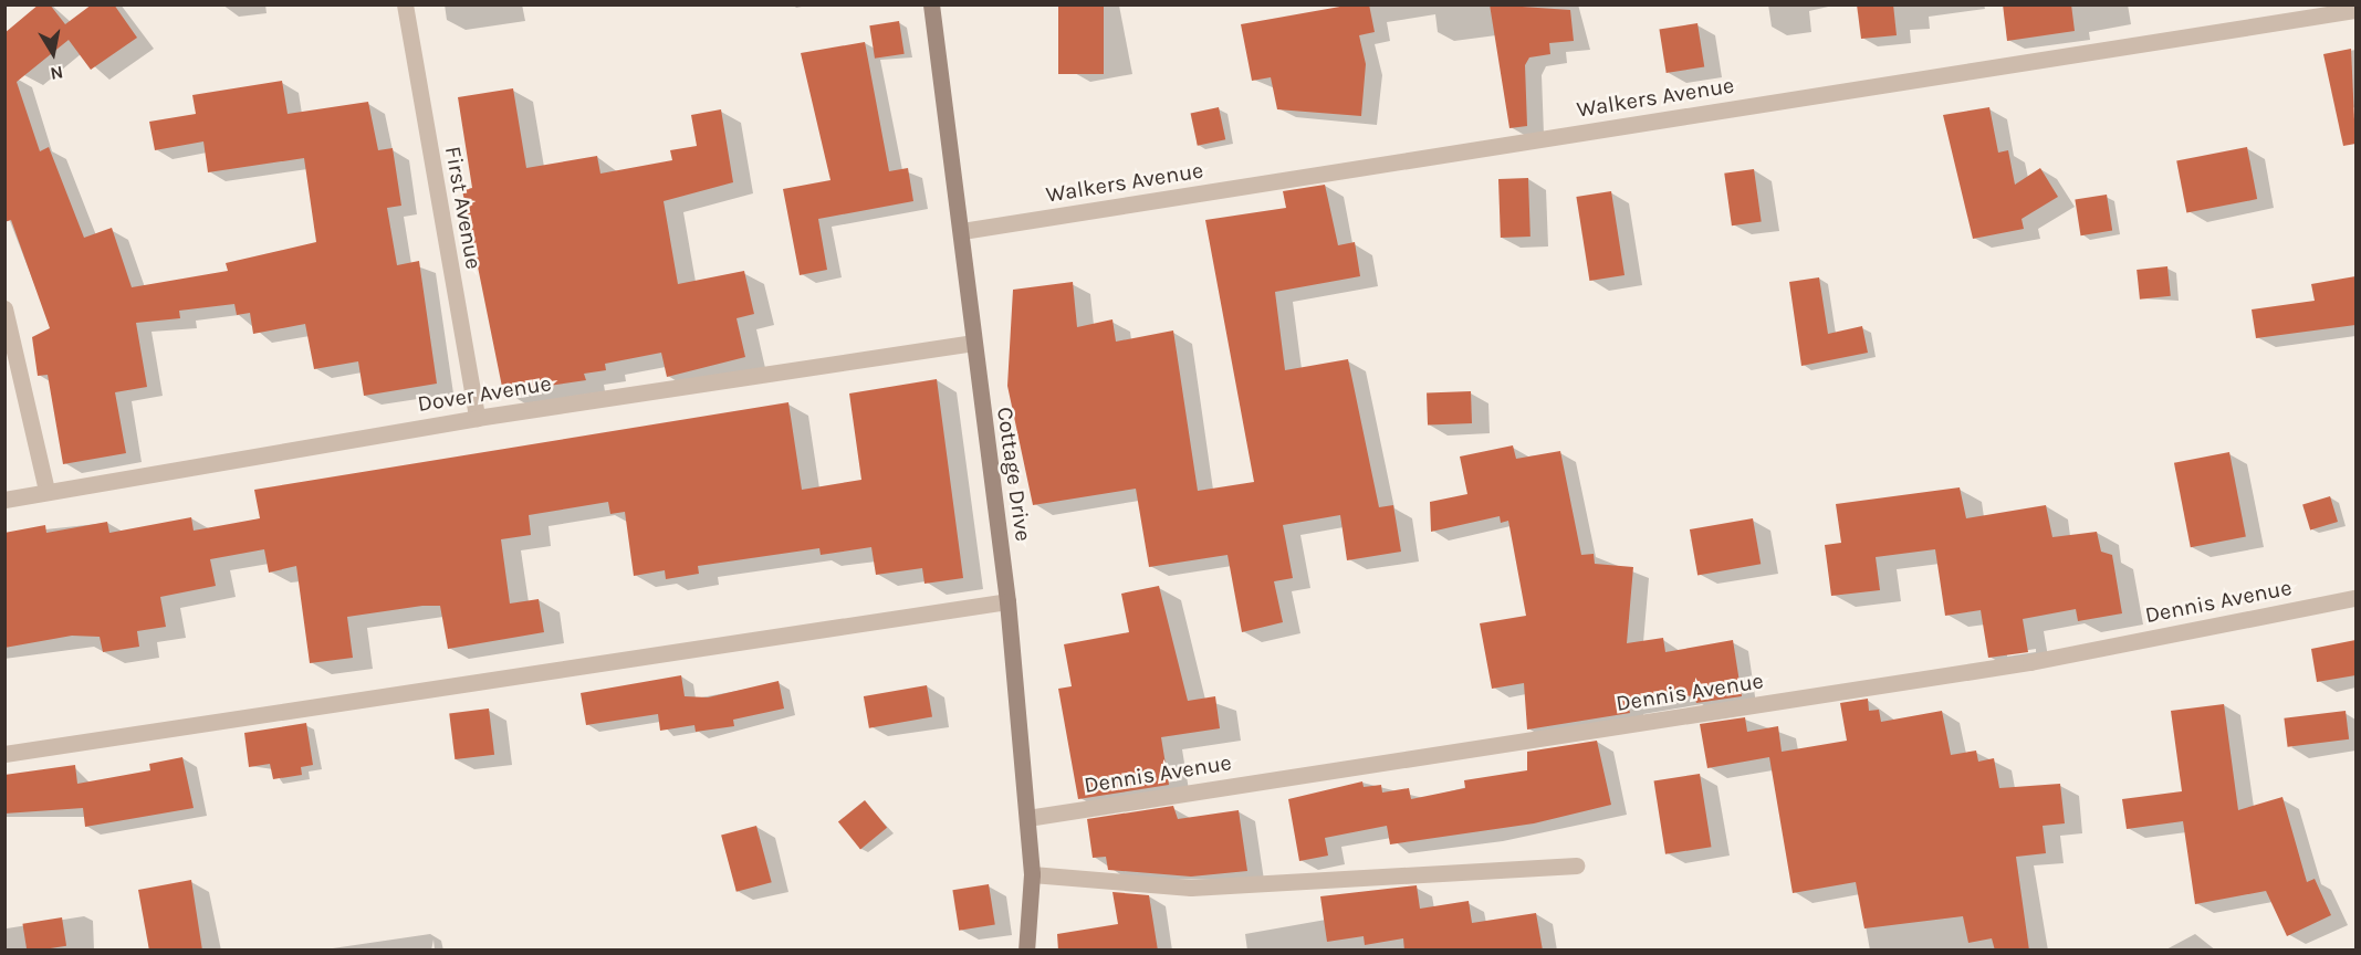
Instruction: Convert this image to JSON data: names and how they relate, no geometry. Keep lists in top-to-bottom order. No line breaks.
{"streets":{"street":["Walkers Avenue","First Avenue","Dover Avenue","Cottage Drive","Dennis Avenue"]},"crossings":[["Walkers Avenue","Cottage Drive"],["First Avenue","Dover Avenue"],["Dover Avenue","Cottage Drive"],["Cottage Drive","Dennis Avenue"]],"north":"bottom"}
